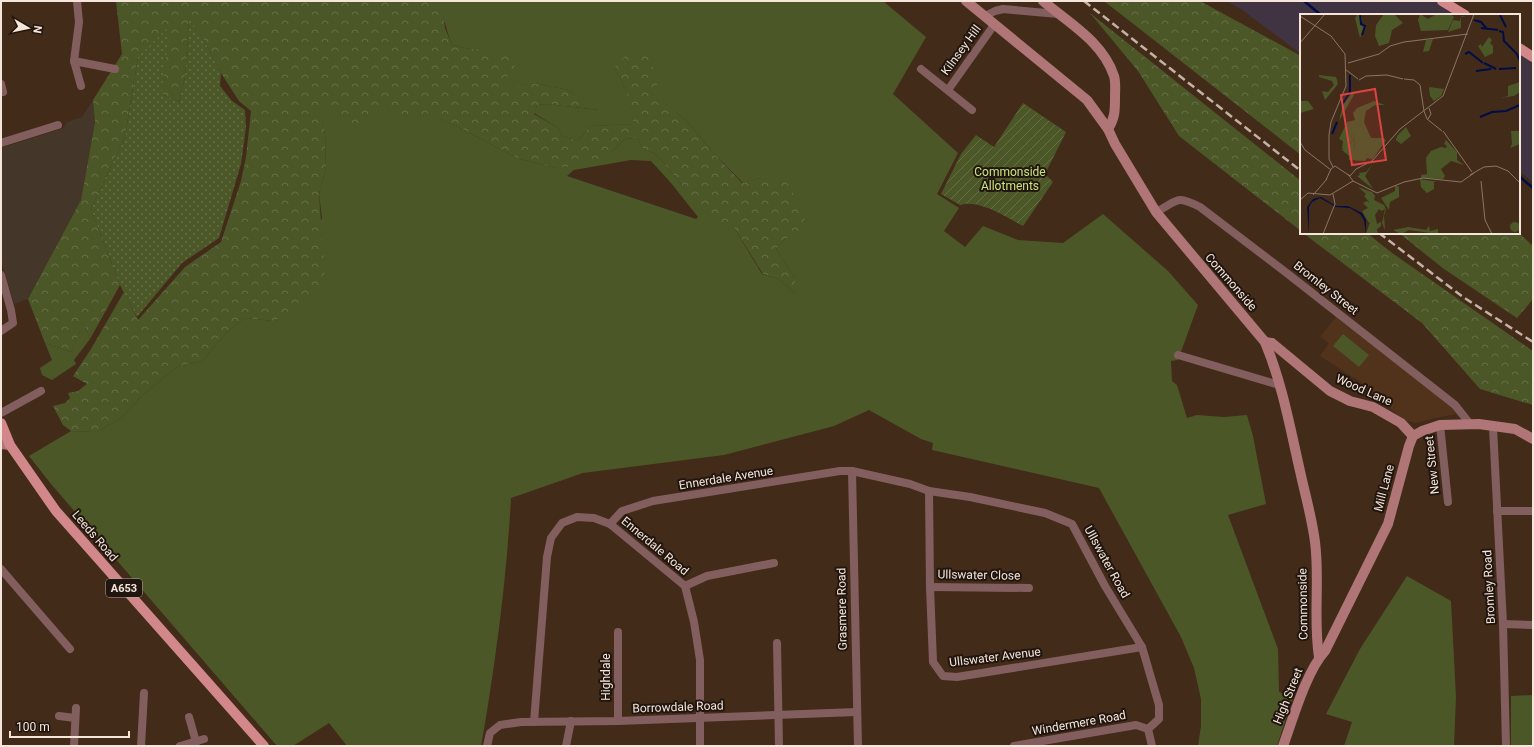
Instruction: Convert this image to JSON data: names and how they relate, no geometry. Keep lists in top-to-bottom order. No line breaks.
{"streets":{"main road":["Leeds Road","A653"],"street":["Kilnsey Hill","Commonside","Bromley Street","Wood Lane","New Street","Ennerdale Avenue","Mill Lane","Ennerdale Road","Ullswater Road","Ullswater Close","Bromley Road","Grasmere Road","Ullswater Avenue","Highdale","High Street","Borrowdale Road","Windermere Road"]},"crossings":[["Kilnsey Hill","Commonside"],["Commonside","Bromley Street"],["Commonside","Wood Lane"],["Commonside","Mill Lane"],["Commonside","High Street"],["Wood Lane","Mill Lane"],["Ennerdale Avenue","Ennerdale Road"],["Ennerdale Avenue","Ullswater Road"],["Ennerdale Avenue","Grasmere Road"],["Mill Lane","High Street"],["Ennerdale Road","Borrowdale Road"],["Ullswater Road","Grasmere Road"],["Ullswater Road","Ullswater Avenue"],["Ullswater Road","Windermere Road"],["Ullswater Close","Ullswater Avenue"],["Grasmere Road","Borrowdale Road"],["Highdale","Borrowdale Road"]],"parks":["Commonside Allotments"],"scale_bar":"100 m","north":"right"}
